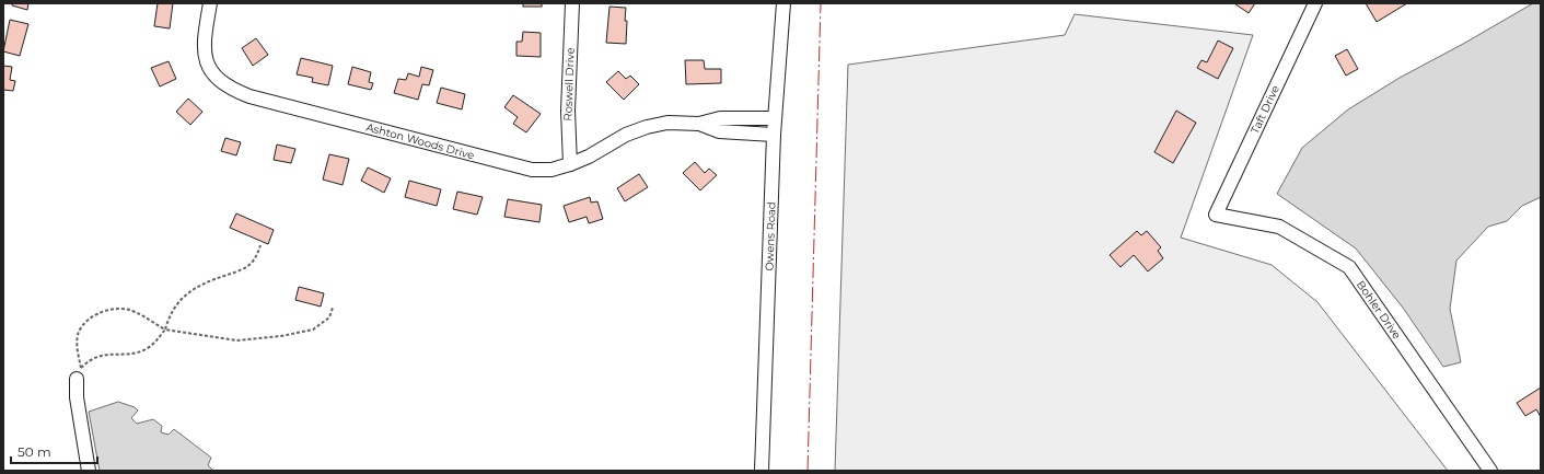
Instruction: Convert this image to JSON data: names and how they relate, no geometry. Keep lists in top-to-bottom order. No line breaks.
{"streets":{"street":["Roswell Drive","Taft Drive","Ashton Woods Drive","Owens Road","Bohler Drive"]},"crossings":[["Roswell Drive","Ashton Woods Drive"],["Taft Drive","Bohler Drive"],["Ashton Woods Drive","Owens Road"]],"scale_bar":"50 m"}
